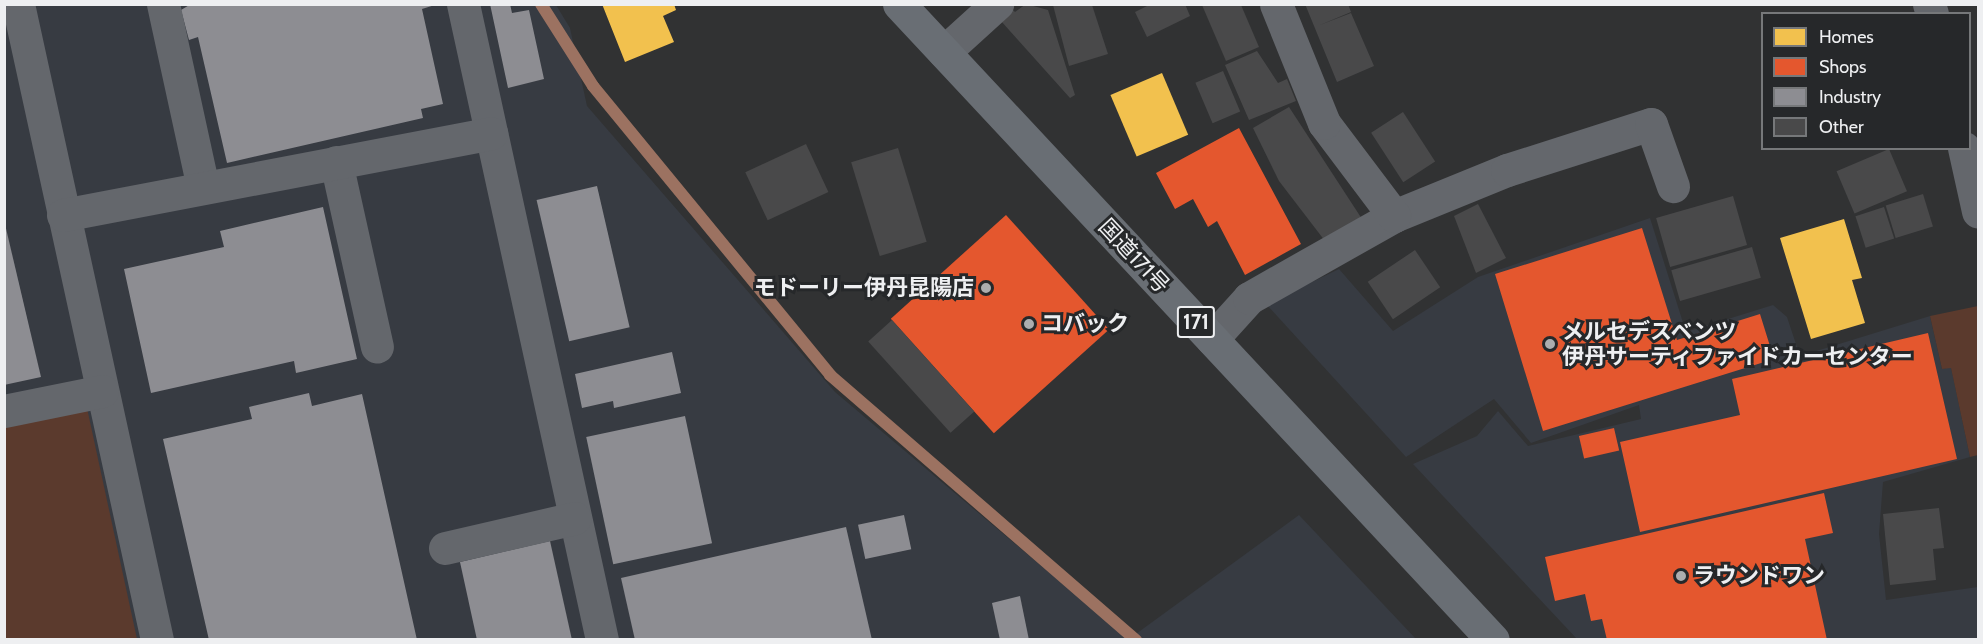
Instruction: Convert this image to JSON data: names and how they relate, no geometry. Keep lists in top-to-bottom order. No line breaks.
{"streets":{"highway":["国道171号","171"]},"places":["モドーリー伊丹昆陽店","コバック","メルセデスベンツ 伊丹サーティファイドカーセンター","ラウンドワン"],"legend":["Homes","Shops","Industry","Other"]}
